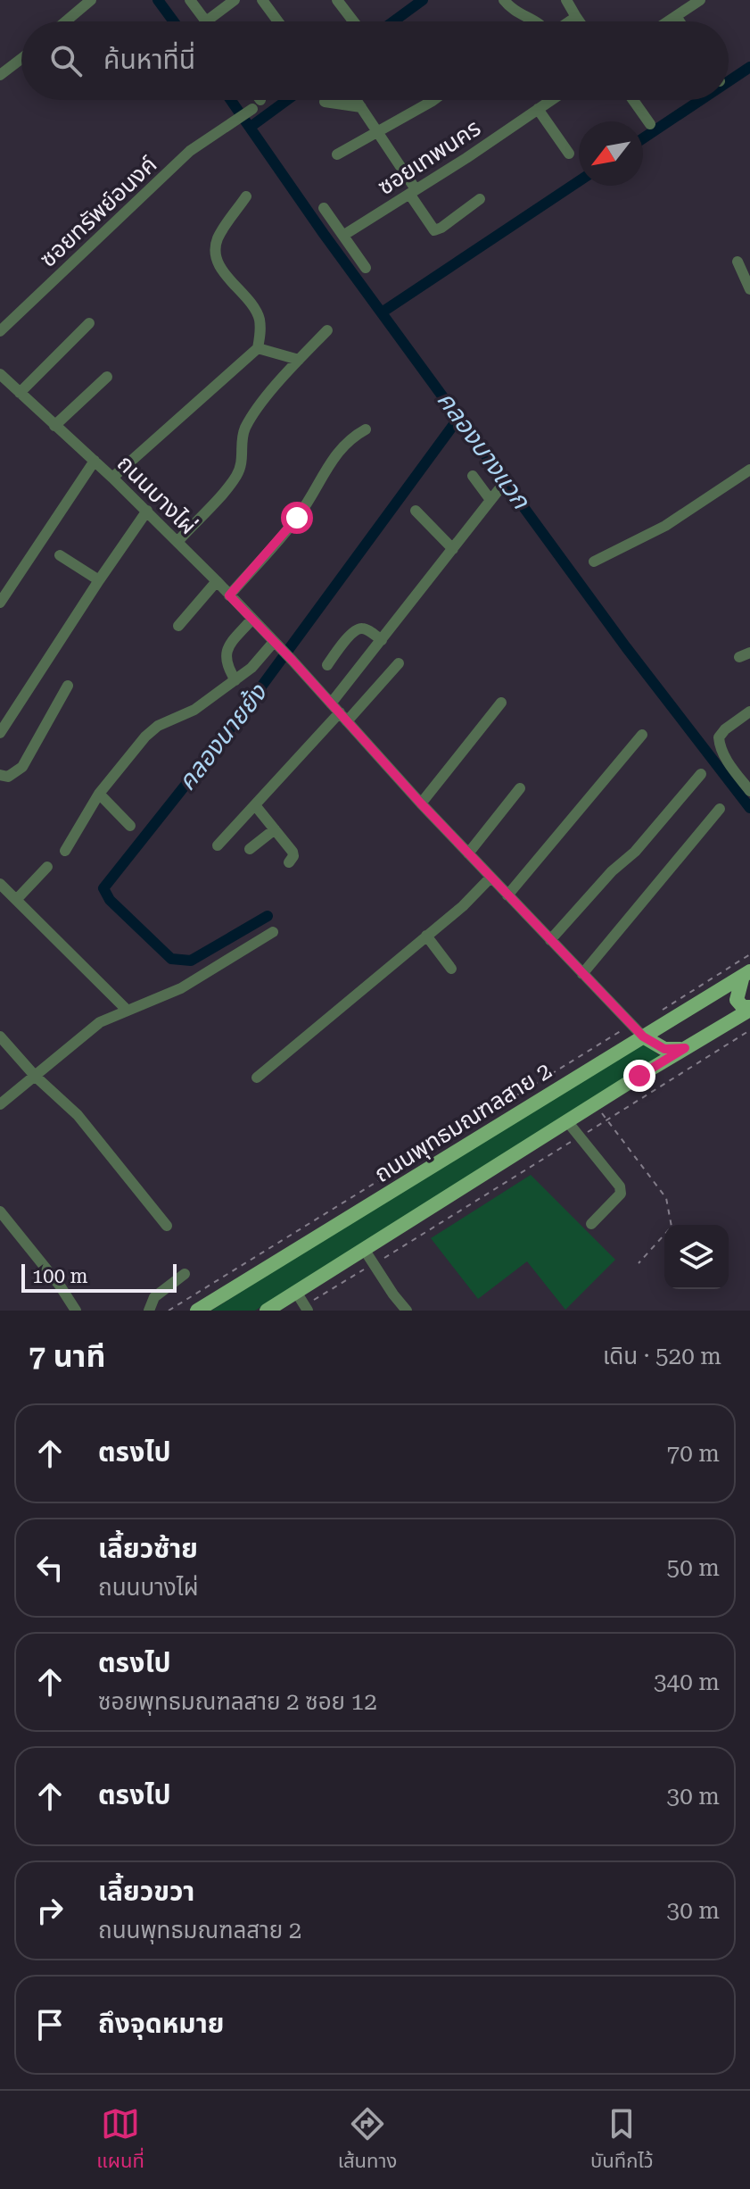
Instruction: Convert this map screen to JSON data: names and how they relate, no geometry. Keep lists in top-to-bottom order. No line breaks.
{"streets":{"main road":["ถนนพุทธมณฑลสาย 2"],"street":["ซอยเทพนคร","ซอยทรัพย์อนงค์","ถนนบางไผ่"]},"crossings":[["ถนนบางไผ่","ถนนพุทธมณฑลสาย 2"]],"water":["คลองบางแวก","คลองนายย้ง"],"scale_bar":"100 m","north":"bottom left","page":{"search":"ค้นหาที่นี่","scale":"100 m","heading":["7 นาที","เดิน · 520 m"],"list":[["ตรงไป","70 m"],["เลี้ยวซ้าย","ถนนบางไผ่","50 m"],["ตรงไป","ซอยพุทธมณฑลสาย 2 ซอย 12","340 m"],["ตรงไป","30 m"],["เลี้ยวขวา","ถนนพุทธมณฑลสาย 2","30 m"],"ถึงจุดหมาย"],"nav":["แผนที่","เส้นทาง","บันทึกไว้"]}}
